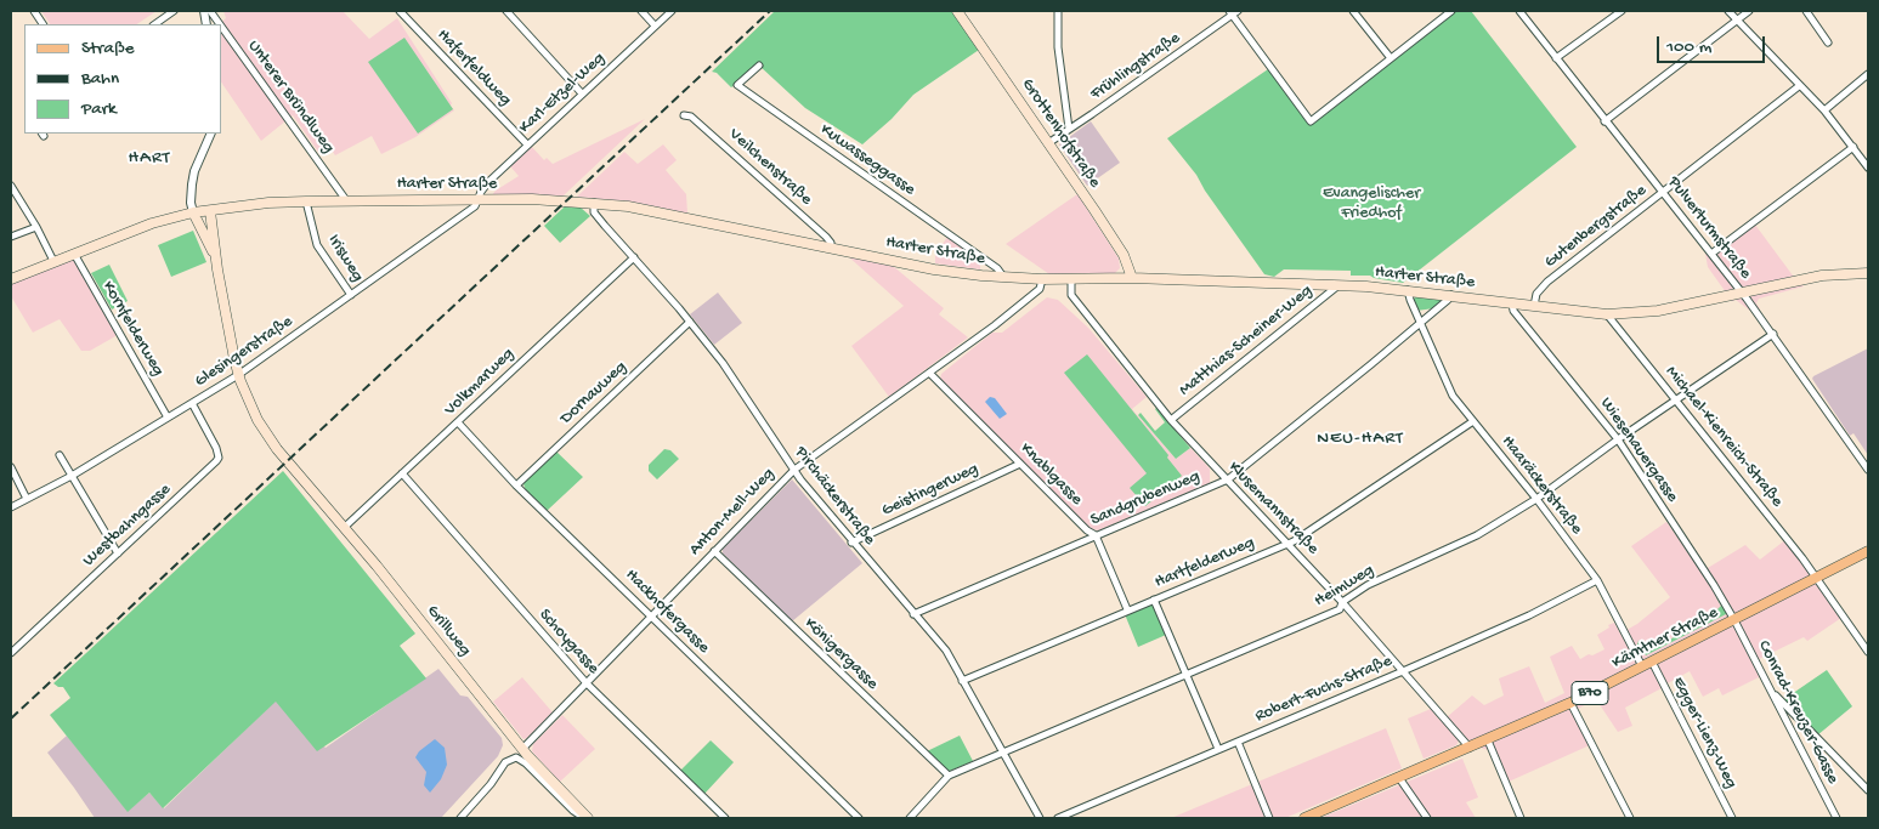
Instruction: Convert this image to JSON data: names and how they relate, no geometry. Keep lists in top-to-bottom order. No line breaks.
{"streets":{"main road":["Grottenhofstraße","Harter Straße","Grillweg","Kärntner Straße","B70"],"street":["Frühlingstraße","Haferfeldweg","Karl-Etzel-Weg","Unterer Bründlweg","Kuwasseggasse","Veilchenstraße","Gutenbergstraße","Pulverturmstraße","Irisweg","Kornfelderweg","Matthias-Scheiner-Weg","Glesingerstraße","Volkmarweg","Dornauweg","Michael-Kienreich-Straße","Wiesenauergasse","Knablgasse","Haaräckerstraße","Geistingerweg","Pirchäckerstraße","Sandgrubenweg","Klusemannstraße","Anton-Mell-Weg","Westbahngasse","Hartfelderweg","Heimweg","Hackhofergasse","Schoygasse","Königergasse","Robert-Fuchs-Straße","Conrad-Kreuzer-Gasse","Egger-Lienz-Weg"]},"crossings":[["Frühlingstraße","Grottenhofstraße"],["Haferfeldweg","Karl-Etzel-Weg"],["Karl-Etzel-Weg","Harter Straße"],["Karl-Etzel-Weg","Glesingerstraße"],["Unterer Bründlweg","Harter Straße"],["Grottenhofstraße","Harter Straße"],["Kuwasseggasse","Harter Straße"],["Veilchenstraße","Harter Straße"],["Harter Straße","Gutenbergstraße"],["Harter Straße","Pulverturmstraße"],["Harter Straße","Irisweg"],["Harter Straße","Kornfelderweg"],["Harter Straße","Matthias-Scheiner-Weg"],["Harter Straße","Glesingerstraße"],["Harter Straße","Michael-Kienreich-Straße"],["Harter Straße","Wiesenauergasse"],["Harter Straße","Haaräckerstraße"],["Harter Straße","Pirchäckerstraße"],["Harter Straße","Klusemannstraße"],["Harter Straße","Anton-Mell-Weg"],["Gutenbergstraße","Pulverturmstraße"],["Pulverturmstraße","Heimweg"],["Irisweg","Glesingerstraße"],["Kornfelderweg","Glesingerstraße"],["Matthias-Scheiner-Weg","Klusemannstraße"],["Glesingerstraße","Westbahngasse"],["Glesingerstraße","Grillweg"],["Volkmarweg","Pirchäckerstraße"],["Volkmarweg","Hackhofergasse"],["Volkmarweg","Grillweg"],["Volkmarweg","Schoygasse"],["Dornauweg","Pirchäckerstraße"],["Dornauweg","Hackhofergasse"],["Michael-Kienreich-Straße","Heimweg"],["Michael-Kienreich-Straße","Kärntner Straße"],["Wiesenauergasse","Heimweg"],["Wiesenauergasse","Kärntner Straße"],["Wiesenauergasse","Conrad-Kreuzer-Gasse"],["Knablgasse","Geistingerweg"],["Knablgasse","Sandgrubenweg"],["Knablgasse","Anton-Mell-Weg"],["Knablgasse","Hartfelderweg"],["Haaräckerstraße","Sandgrubenweg"],["Haaräckerstraße","Hartfelderweg"],["Haaräckerstraße","Heimweg"],["Haaräckerstraße","Kärntner Straße"],["Haaräckerstraße","Robert-Fuchs-Straße"],["Geistingerweg","Pirchäckerstraße"],["Pirchäckerstraße","Sandgrubenweg"],["Pirchäckerstraße","Anton-Mell-Weg"],["Pirchäckerstraße","Hartfelderweg"],["Pirchäckerstraße","Heimweg"],["Sandgrubenweg","Klusemannstraße"],["Klusemannstraße","Hartfelderweg"],["Klusemannstraße","Heimweg"],["Klusemannstraße","Kärntner Straße"],["Klusemannstraße","Robert-Fuchs-Straße"],["Anton-Mell-Weg","Hackhofergasse"],["Anton-Mell-Weg","Grillweg"],["Anton-Mell-Weg","Schoygasse"],["Anton-Mell-Weg","Königergasse"],["Heimweg","Königergasse"],["Kärntner Straße","Conrad-Kreuzer-Gasse"],["Kärntner Straße","Egger-Lienz-Weg"]],"districts":["HART","NEU-HART"],"parks":["Evangelischer Friedhof"],"legend":["Straße","Bahn","Park"],"scale_bar":"100 m"}
